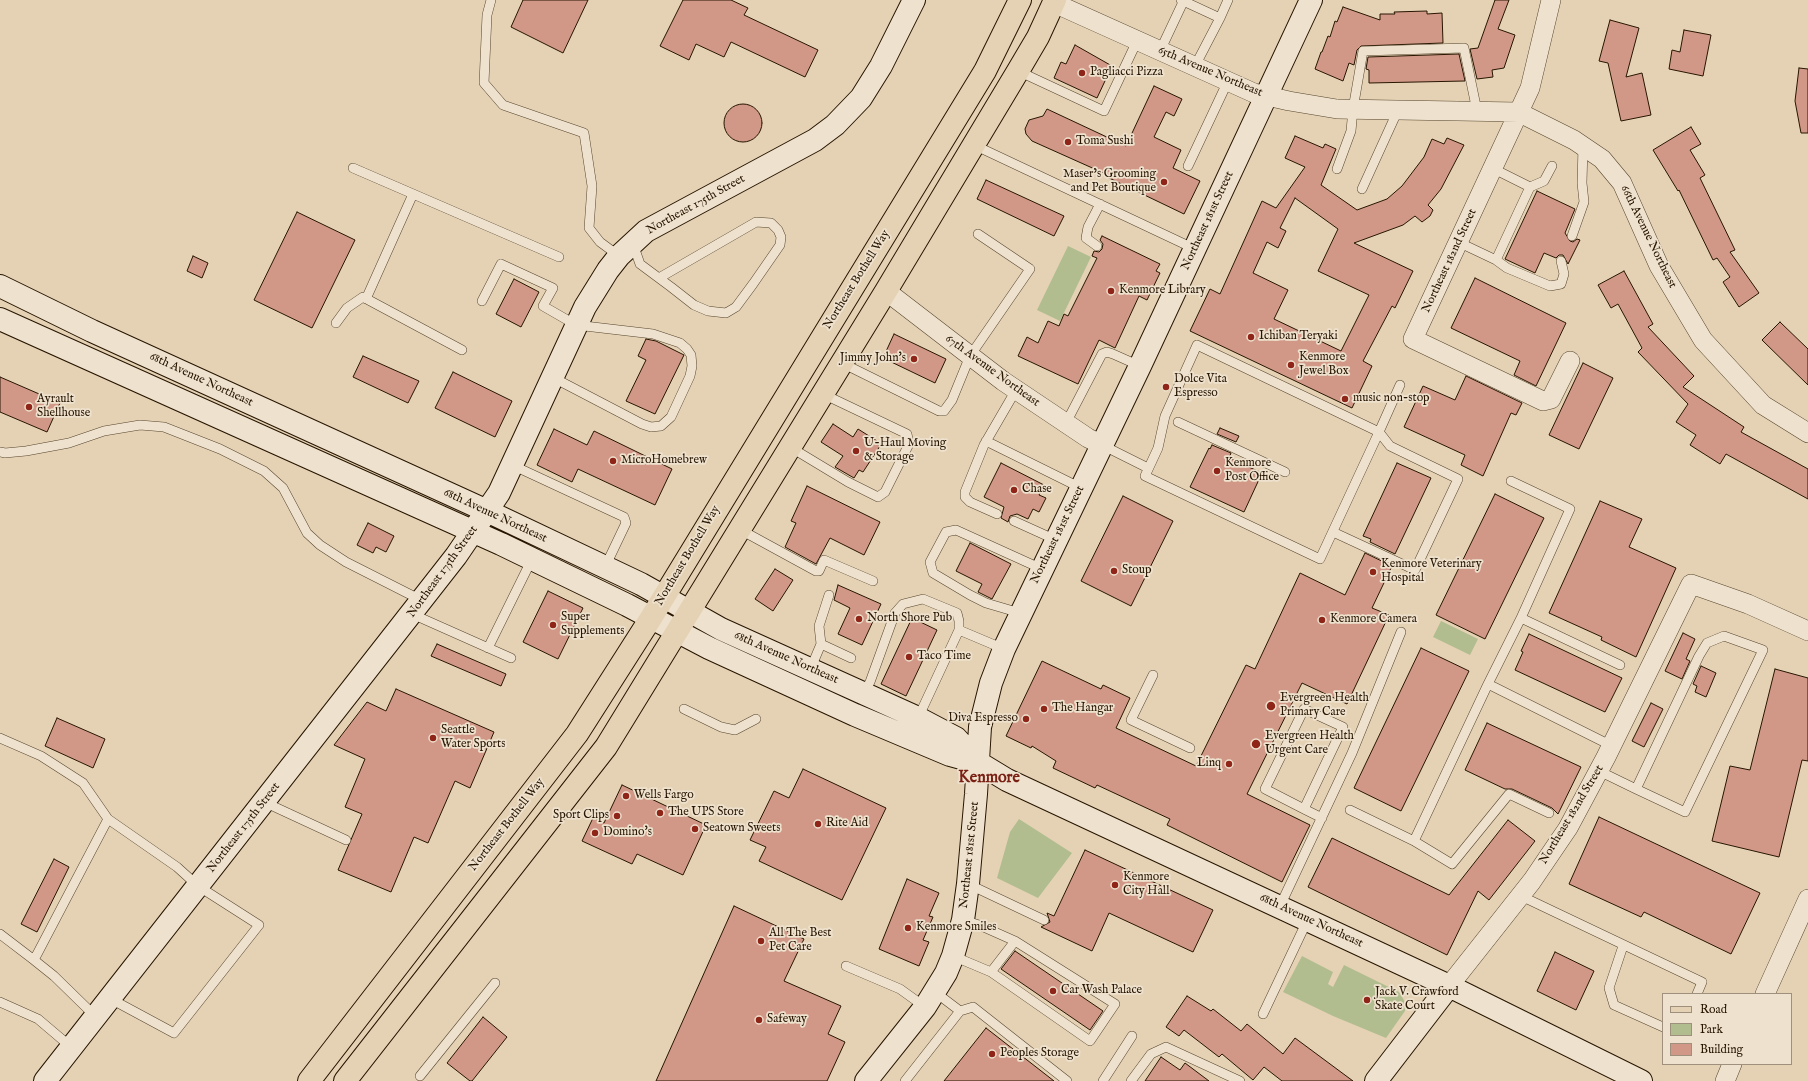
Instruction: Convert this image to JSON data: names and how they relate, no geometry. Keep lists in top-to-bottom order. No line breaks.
{"streets":{"main road":["Northeast Bothell Way"],"street":["65th Avenue Northeast","Northeast 175th Street","Northeast 181st Street","66th Avenue Northeast","Northeast 182nd Street","67th Avenue Northeast","68th Avenue Northeast"]},"crossings":[["65th Avenue Northeast","Northeast 181st Street"],["65th Avenue Northeast","66th Avenue Northeast"],["65th Avenue Northeast","Northeast 182nd Street"],["Northeast 175th Street","68th Avenue Northeast"],["Northeast 181st Street","67th Avenue Northeast"],["Northeast 181st Street","68th Avenue Northeast"],["66th Avenue Northeast","Northeast 182nd Street"],["Northeast 182nd Street","68th Avenue Northeast"],["Northeast Bothell Way","68th Avenue Northeast"]],"districts":["Kenmore"],"places":["Pagliacci Pizza","Toma Sushi","Maser’s Grooming and Pet Boutique","Kenmore Library","Ichiban Teryaki","Jimmy John's","Kenmore Jewel Box","Dolce Vita Espresso","music non-stop","Ayrault Shellhouse","U-Haul Moving & Storage","MicroHomebrew","Kenmore Post Office","Chase","Stoup","Kenmore Veterinary Hospital","North Shore Pub","Kenmore Camera","Super Supplements","Taco Time","Evergreen Health Primary Care","The Hangar","Diva Espresso","Seattle Water Sports","Evergreen Health Urgent Care","Linq","Wells Fargo","The UPS Store","Sport Clips","Rite Aid","Seatown Sweets","Domino's","Kenmore City Hall","Kenmore Smiles","All The Best Pet Care","Car Wash Palace","Jack V. Crawford Skate Court","Safeway","Peoples Storage"],"legend":["Road","Park","Building"]}
